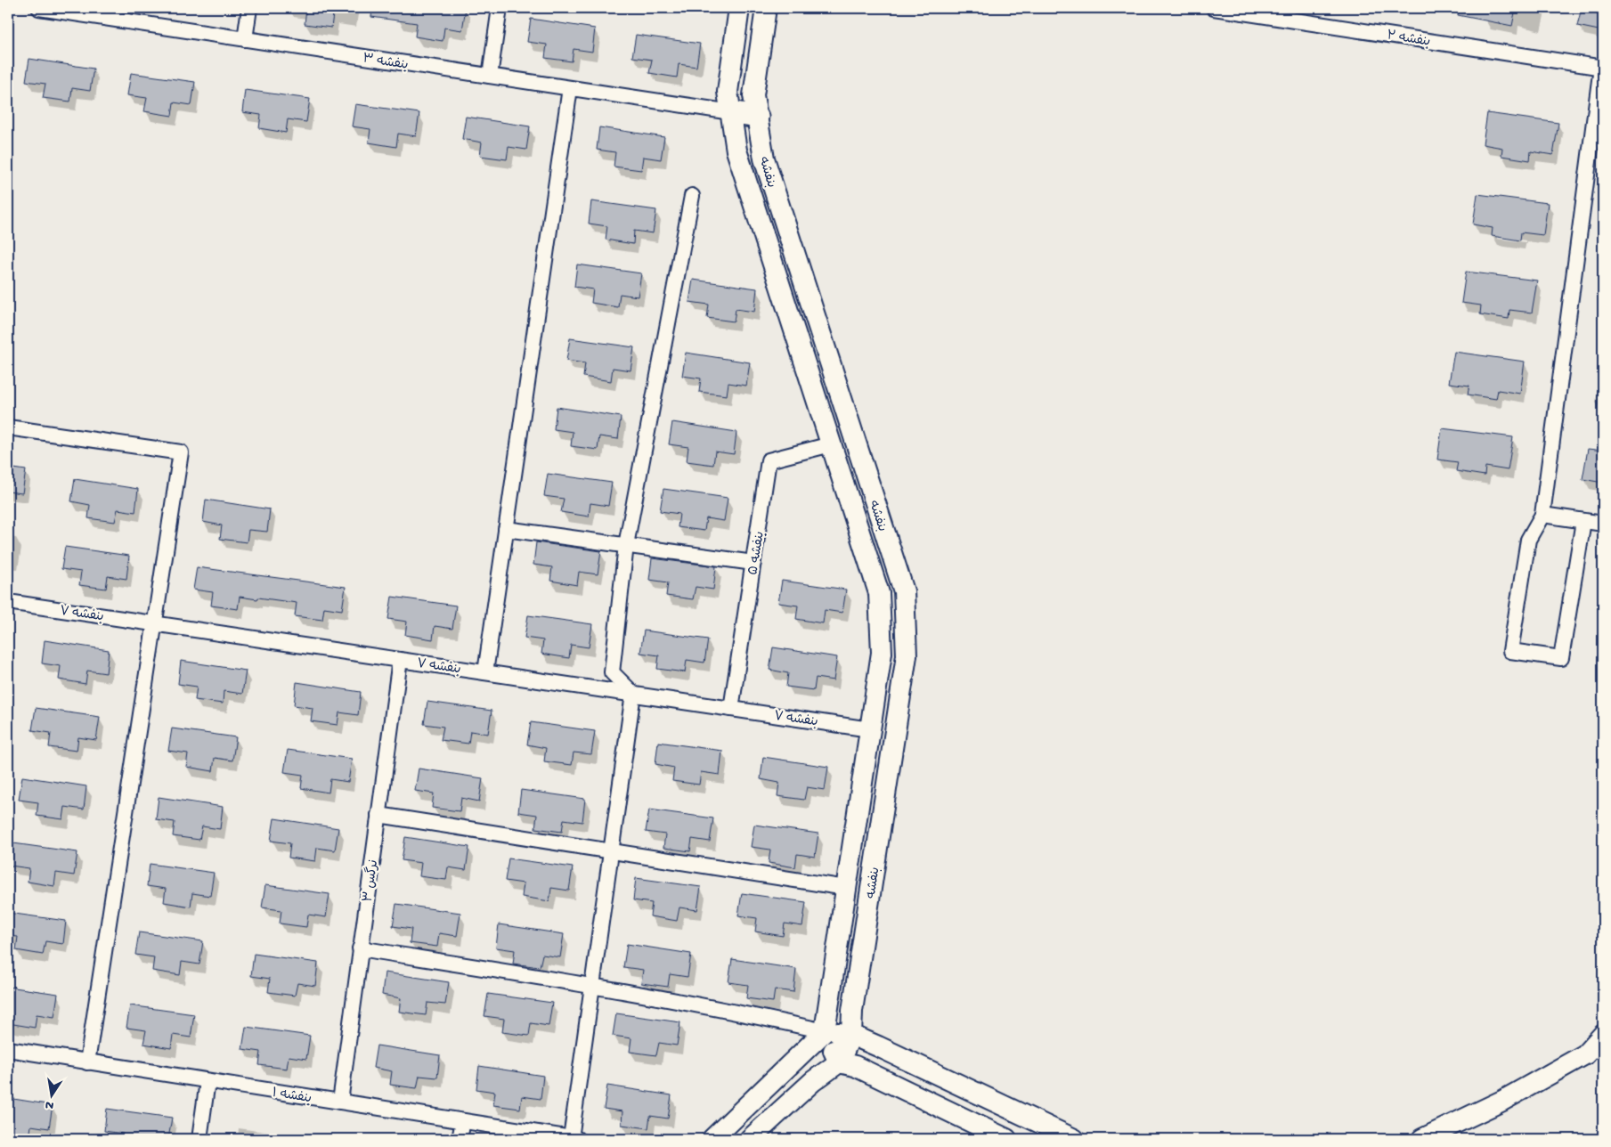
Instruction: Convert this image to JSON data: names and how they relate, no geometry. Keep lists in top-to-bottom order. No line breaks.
{"streets":{"street":["بنفشه ۲","بنفشه ۳","بنفشه","بنفشه ۵","بنفشه ۷","نرگس ۳","بنفشه ۱"]},"crossings":[["بنفشه ۳","بنفشه"],["بنفشه","بنفشه ۵"],["بنفشه","بنفشه ۷"],["بنفشه ۵","بنفشه ۷"],["بنفشه ۷","نرگس ۳"],["نرگس ۳","بنفشه ۱"]],"north":"bottom"}
